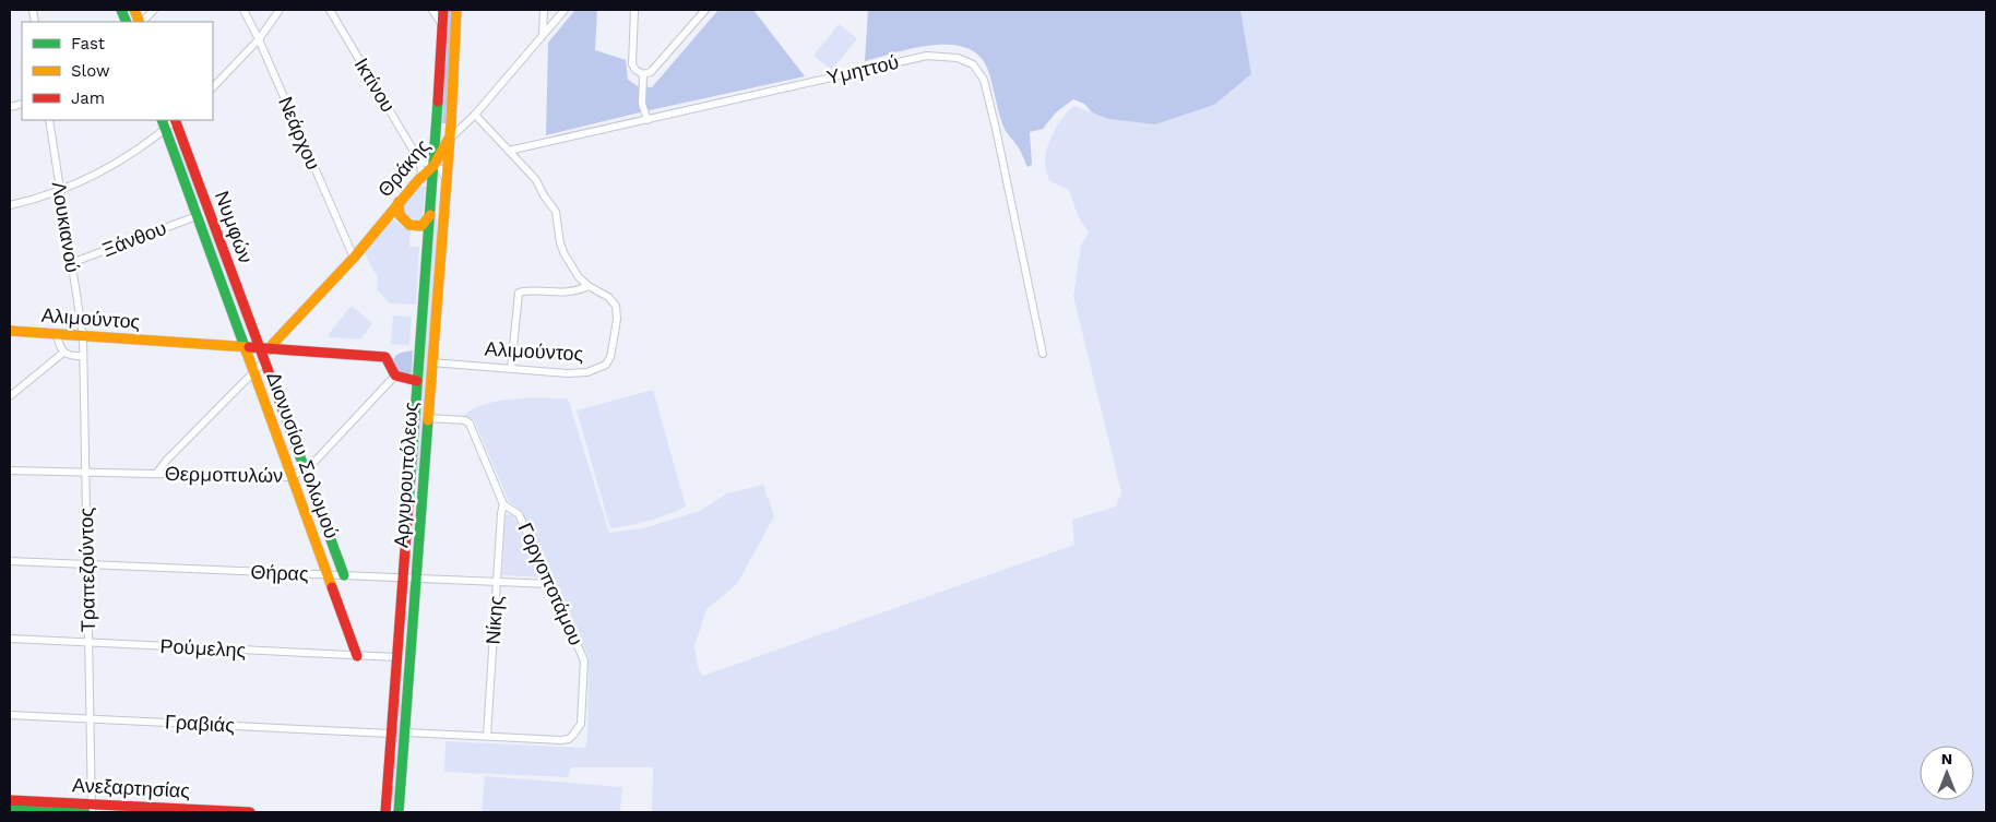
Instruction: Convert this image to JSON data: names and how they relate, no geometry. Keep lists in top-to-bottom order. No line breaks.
{"streets":{"main road":["Θράκης","Νυμφών","Αλιμούντος","Διονυσίου Σολωμού","Αργυρουπόλεως","Ανεξαρτησίας"],"street":["Υμηττού","Ικτίνου","Νεάρχου","Λουκιανού","Ξάνθου","Θερμοπυλών","Τραπεζούντος","Θήρας","Γοργοποτάμου","Νίκης","Ρούμελης","Γραβιάς"]},"crossings":[["Υμηττού","Αλιμούντος"],["Νεάρχου","Θράκης"],["Θράκης","Αλιμούντος"],["Θράκης","Αργυρουπόλεως"],["Λουκιανού","Ξάνθου"],["Λουκιανού","Αλιμούντος"],["Λουκιανού","Τραπεζούντος"],["Νυμφών","Ξάνθου"],["Νυμφών","Αλιμούντος"],["Νυμφών","Διονυσίου Σολωμού"],["Αλιμούντος","Διονυσίου Σολωμού"],["Αλιμούντος","Θερμοπυλών"],["Αλιμούντος","Αργυρουπόλεως"],["Αλιμούντος","Τραπεζούντος"],["Διονυσίου Σολωμού","Θερμοπυλών"],["Διονυσίου Σολωμού","Θήρας"],["Διονυσίου Σολωμού","Ρούμελης"],["Θερμοπυλών","Τραπεζούντος"],["Αργυρουπόλεως","Θήρας"],["Αργυρουπόλεως","Γοργοποτάμου"],["Αργυρουπόλεως","Ρούμελης"],["Αργυρουπόλεως","Γραβιάς"],["Τραπεζούντος","Θήρας"],["Τραπεζούντος","Ρούμελης"],["Τραπεζούντος","Γραβιάς"],["Τραπεζούντος","Ανεξαρτησίας"],["Θήρας","Γοργοποτάμου"],["Θήρας","Νίκης"],["Γοργοποτάμου","Νίκης"]],"legend":["Fast","Slow","Jam"],"north":"top"}
